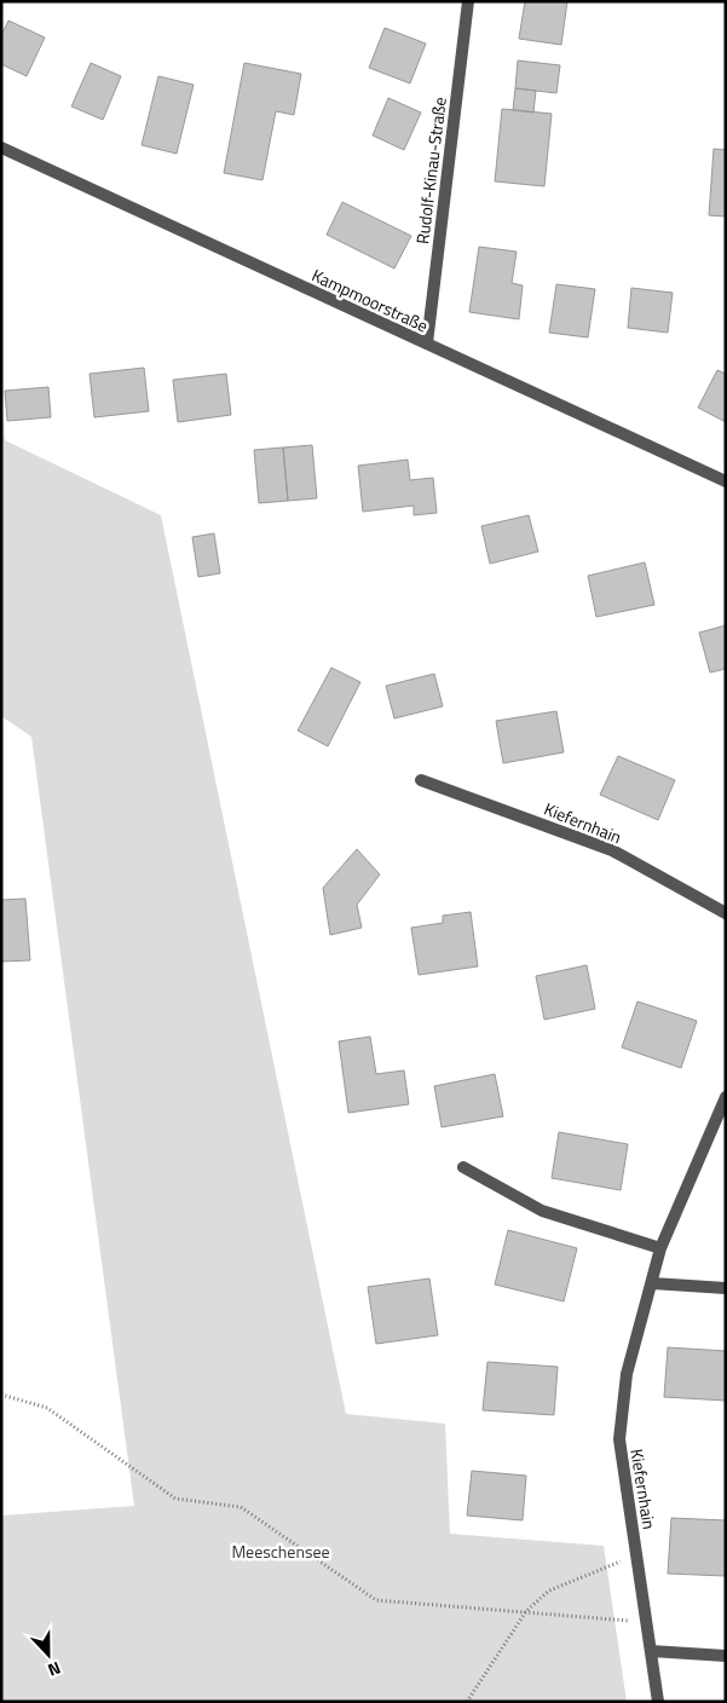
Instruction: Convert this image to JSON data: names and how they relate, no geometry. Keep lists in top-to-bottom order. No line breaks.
{"streets":{"street":["Rudolf-Kinau-Straße","Kampmoorstraße","Kiefernhain"]},"crossings":[["Rudolf-Kinau-Straße","Kampmoorstraße"]],"parks":["Meeschensee"],"north":"bottom"}
